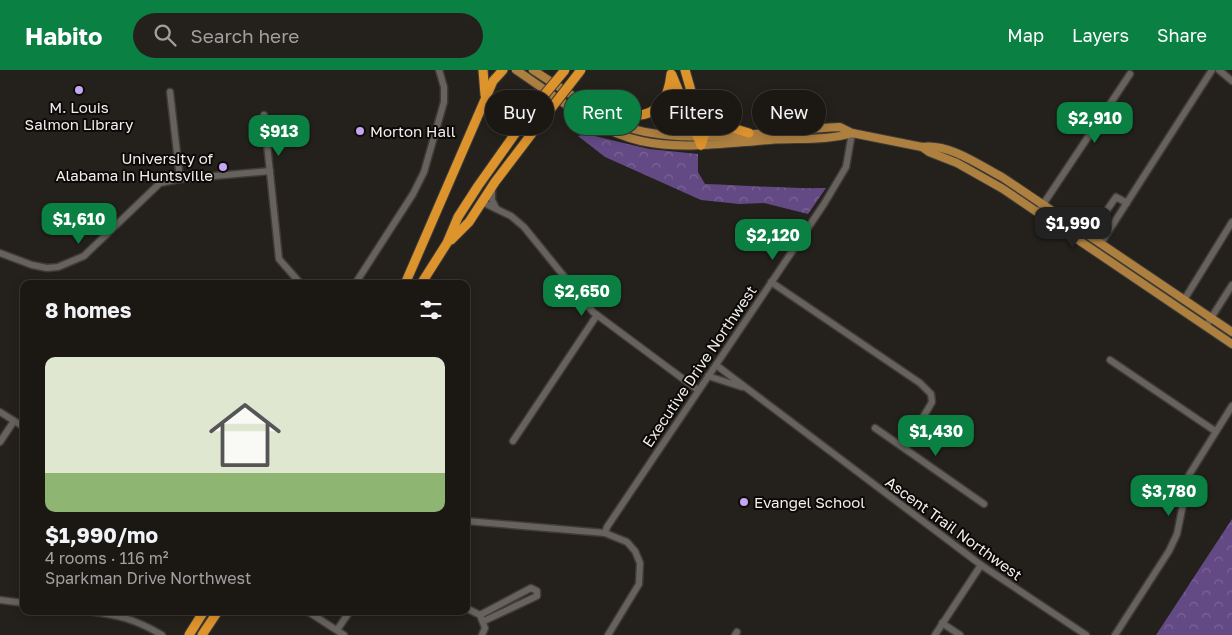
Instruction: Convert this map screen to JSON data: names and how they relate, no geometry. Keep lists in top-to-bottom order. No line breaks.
{"streets":{"street":["Executive Drive Northwest","Ascent Trail Northwest"]},"crossings":[["Executive Drive Northwest","Ascent Trail Northwest"]],"places":["M. Louis Salmon Library","Morton Hall","University of Alabama in Huntsville","Evangel School"],"page":{"header":"Habito","search":"Search here","nav":["Map","Layers","Share"],"chip":["Buy","Rent","Filters","New"],"price":["$2,910","$913","$1,610","$1,990","$2,120","$2,650","$1,430","$3,780"],"heading":"8 homes","list":[{"name":"$1,990/mo","note":"4 rooms · 116 m² · Sparkman Drive Northwest"}]}}
